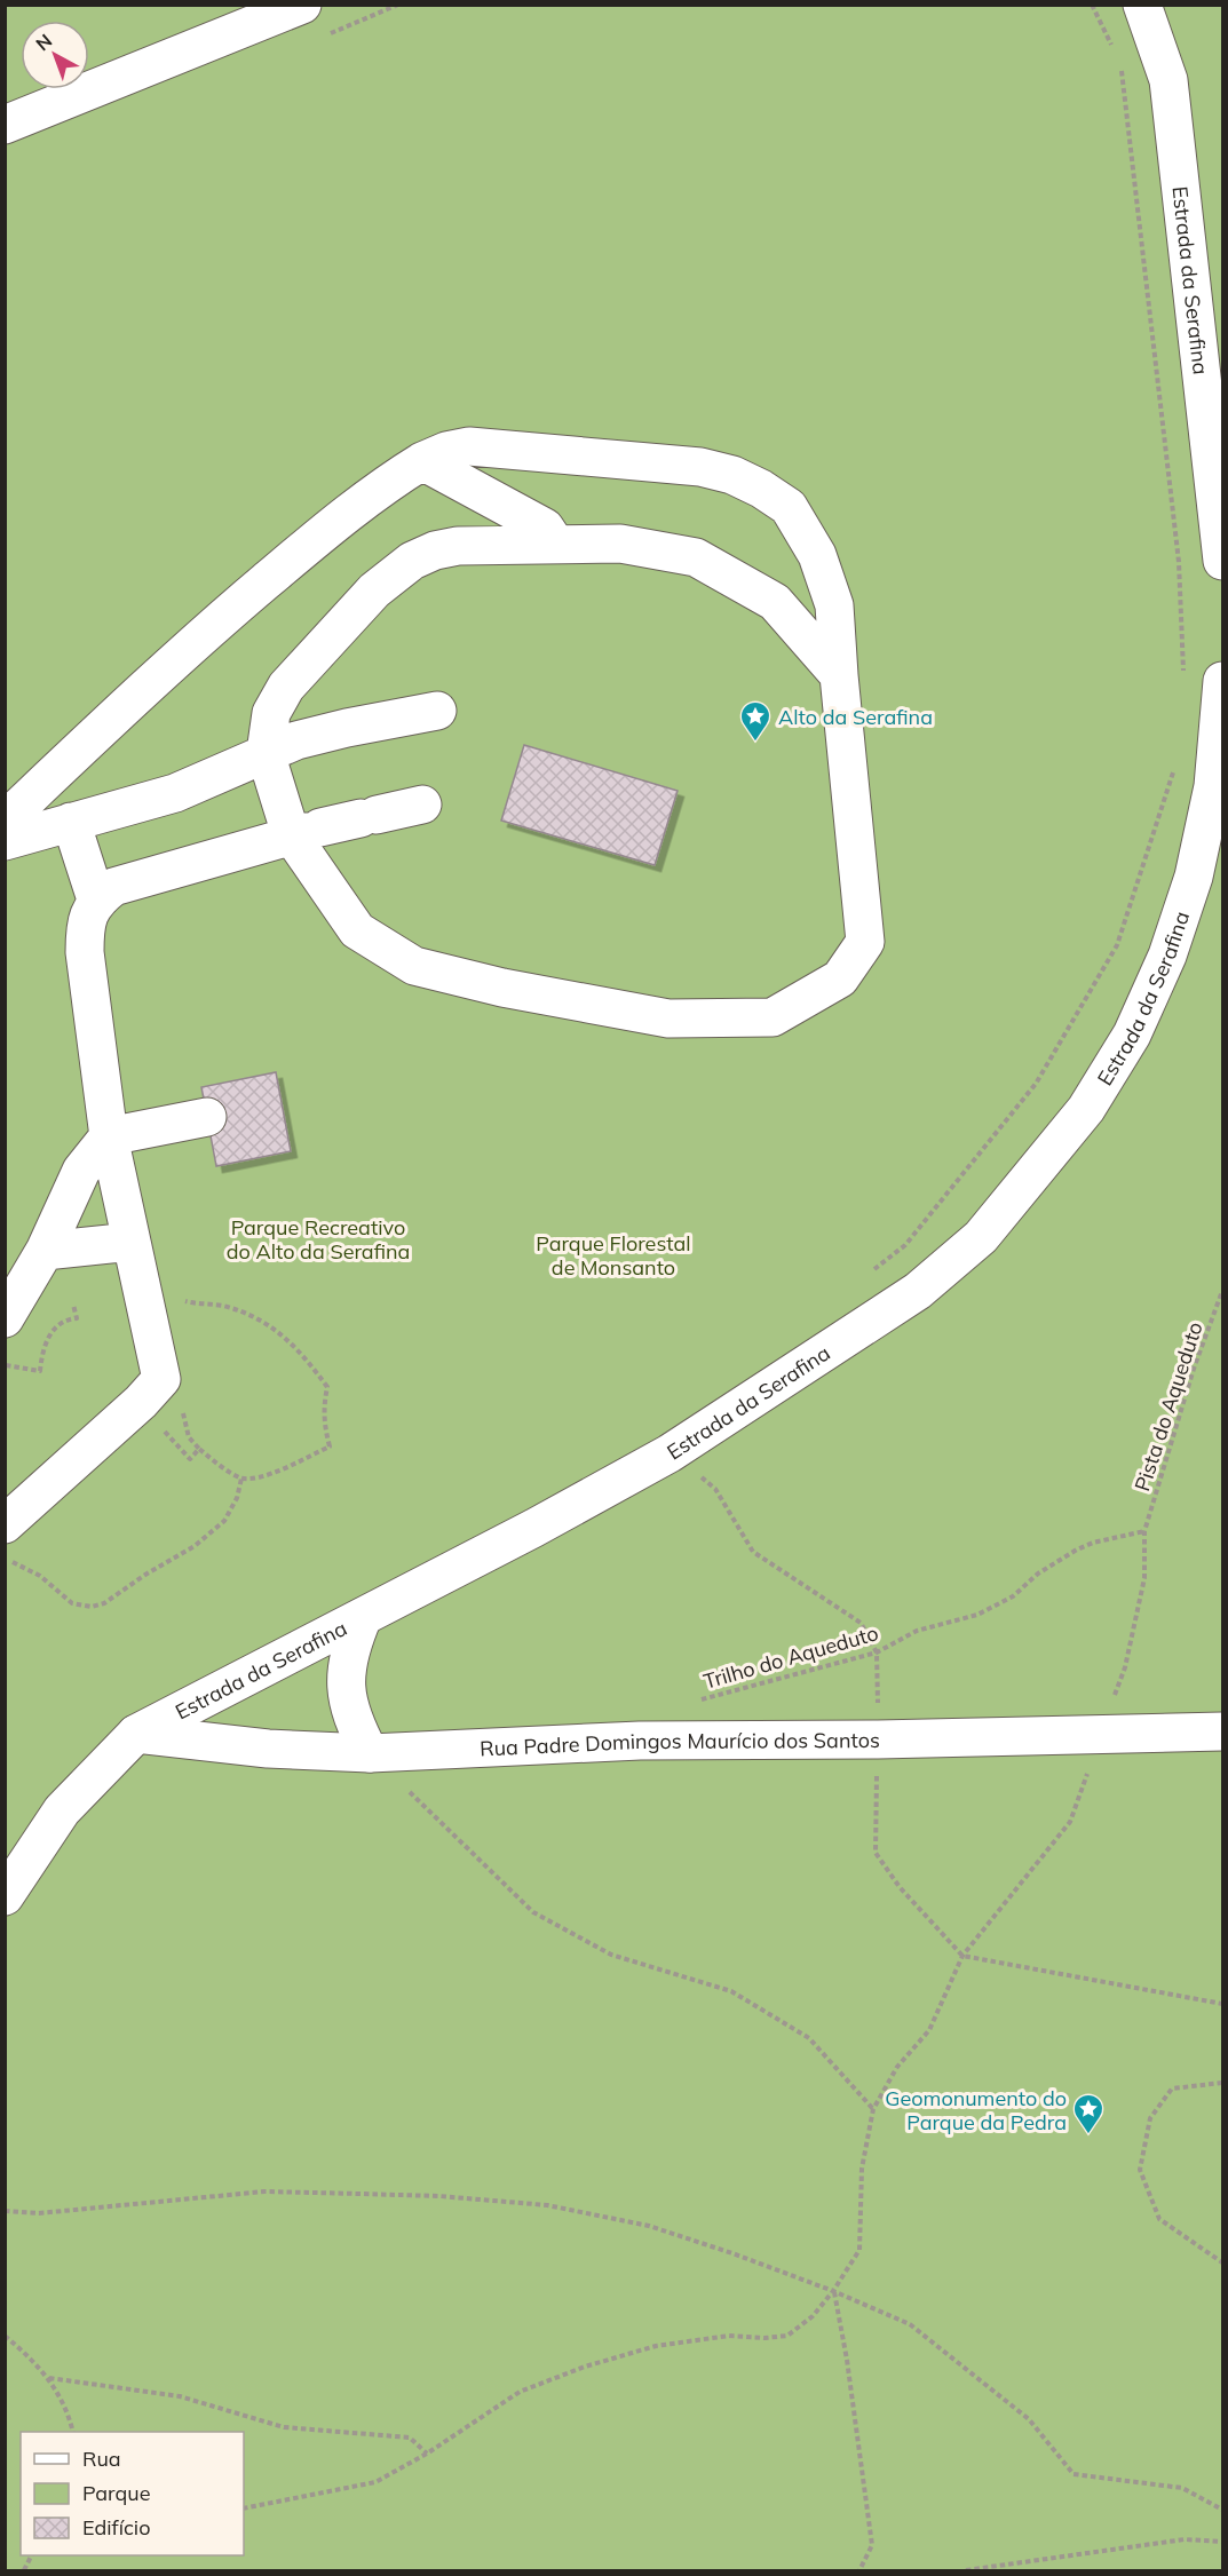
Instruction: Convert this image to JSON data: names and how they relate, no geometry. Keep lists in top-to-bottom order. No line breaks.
{"streets":{"street":["Estrada da Serafina","Rua Padre Domingos Maurício dos Santos"],"path":["Pista do Aqueduto","Trilho do Aqueduto"]},"crossings":[["Estrada da Serafina","Rua Padre Domingos Maurício dos Santos"],["Pista do Aqueduto","Trilho do Aqueduto"],["Pista do Aqueduto","Rua Padre Domingos Maurício dos Santos"]],"parks":["Parque Recreativo do Alto da Serafina","Parque Florestal de Monsanto"],"places":{"place":["Alto da Serafina","Geomonumento do Parque da Pedra"]},"legend":["Rua","Parque","Edifício"],"north":"top left"}
